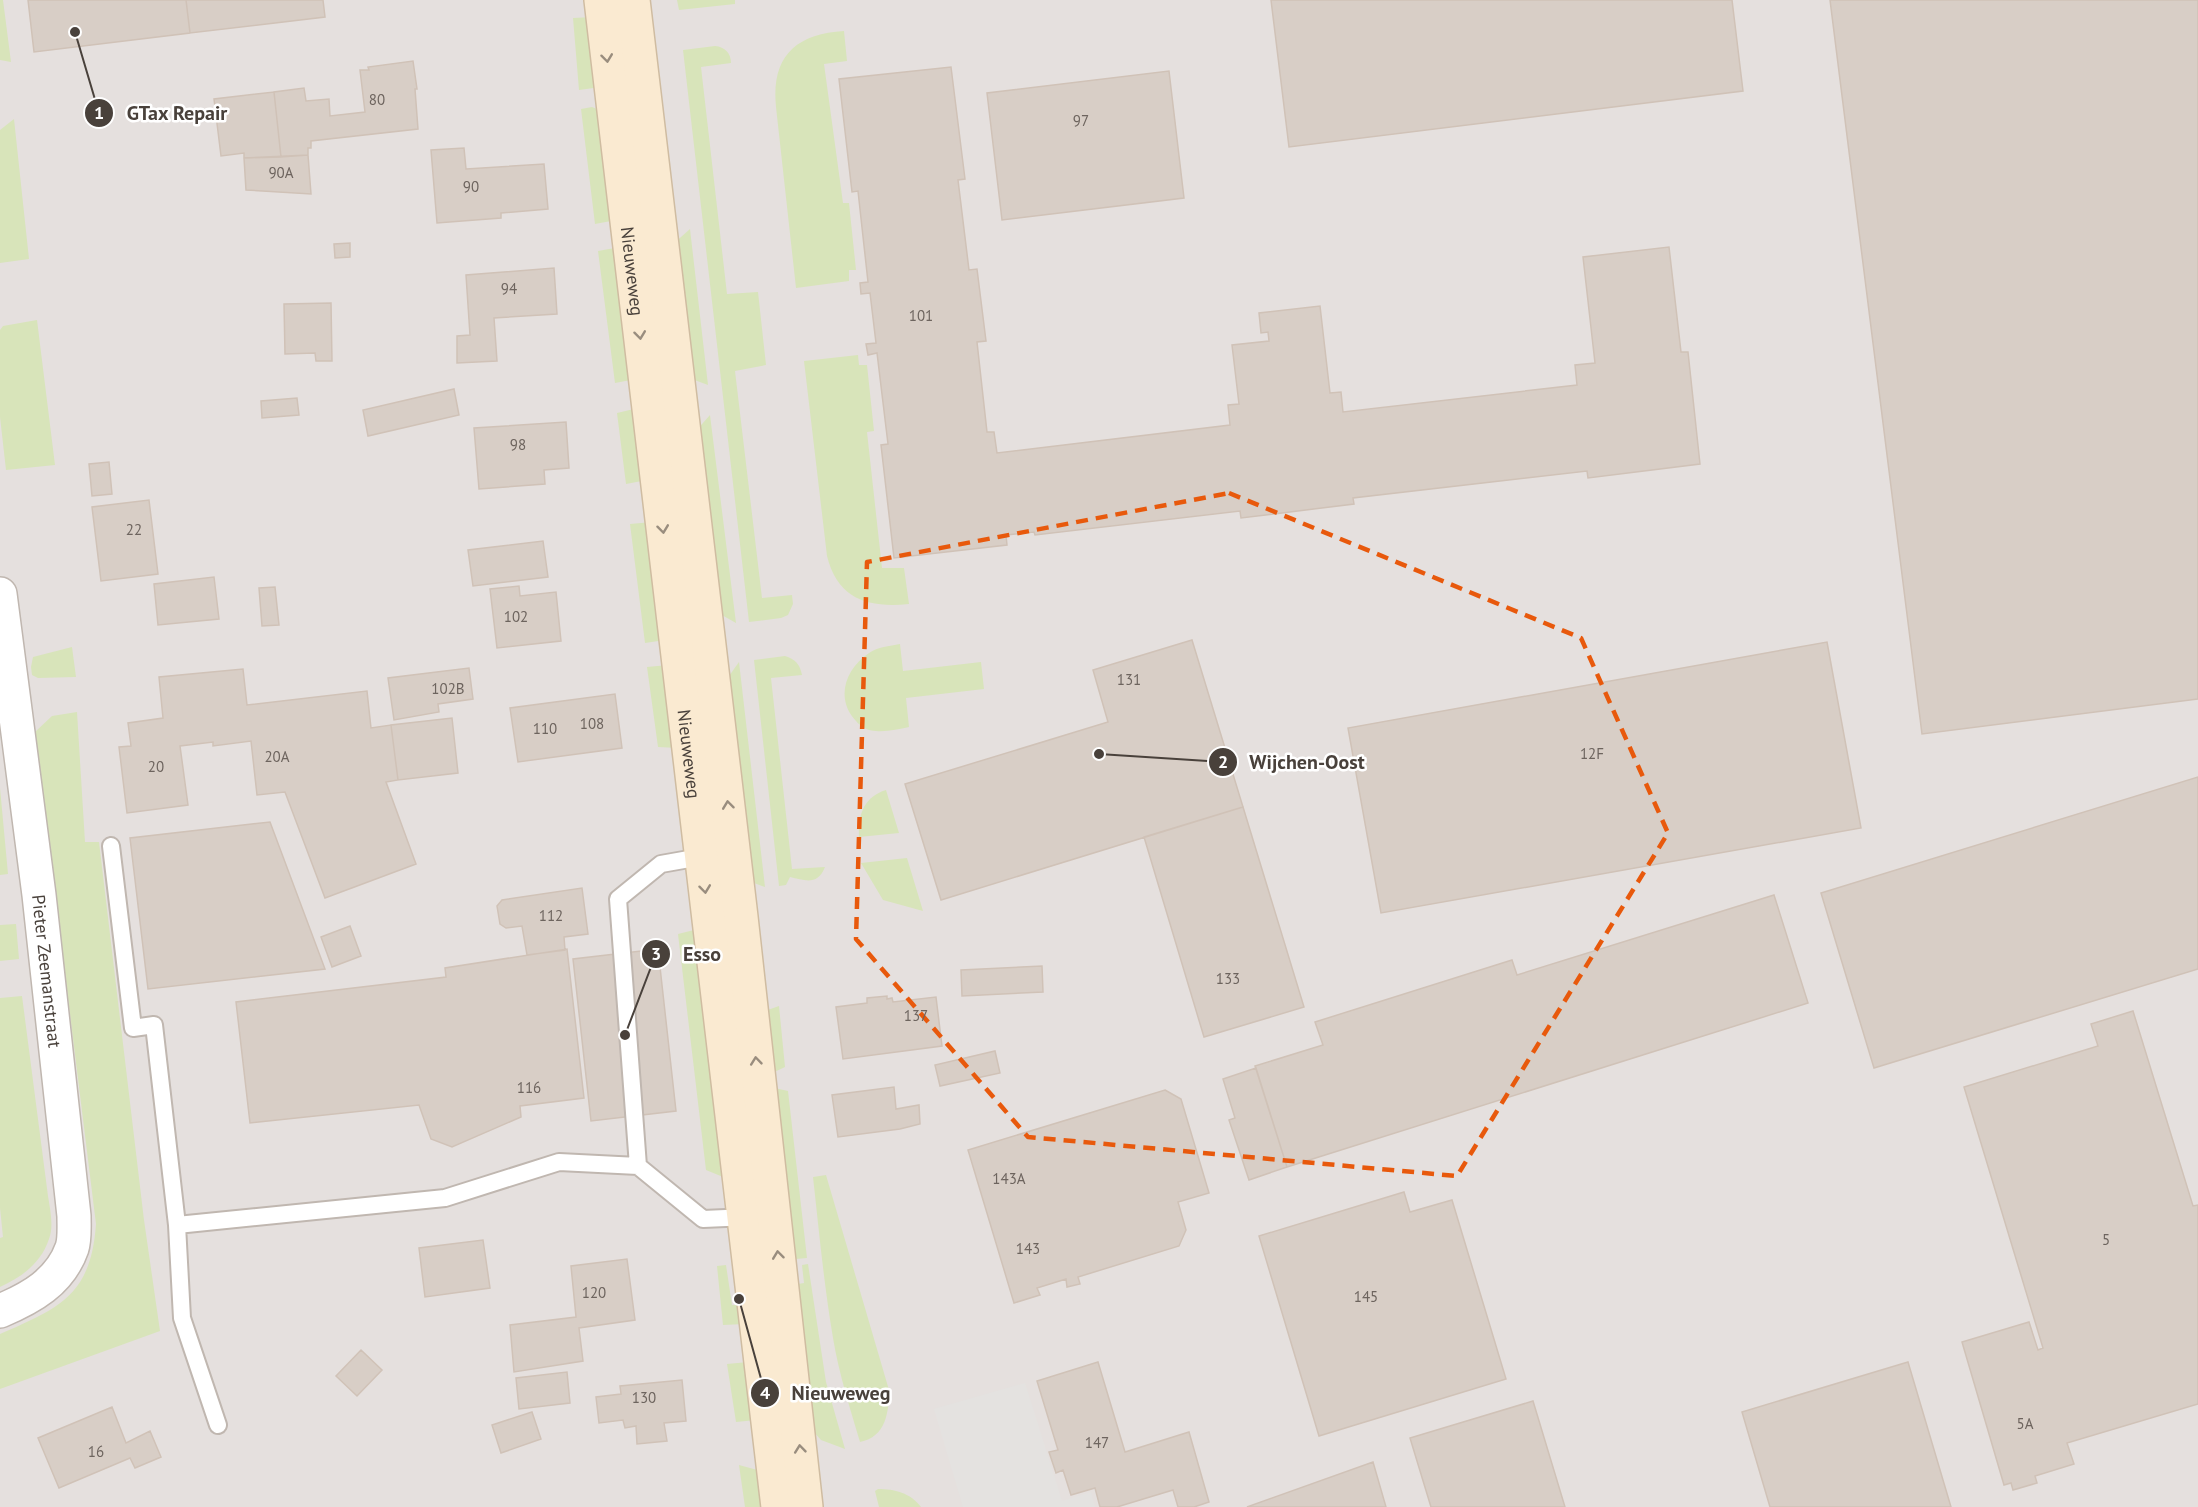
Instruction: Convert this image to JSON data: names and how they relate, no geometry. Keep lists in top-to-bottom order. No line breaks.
{"streets":{"street":["Nieuweweg","Pieter Zeemanstraat"]},"places":["GTax Repair","Wijchen-Oost","Esso","Nieuweweg"],"house_numbers":["80","97","90A","90","94","101","98","22","102","131","102B","108","110","12F","20A","20","112","133","137","116","143A","5","143","120","145","130","5A","147","16"]}
